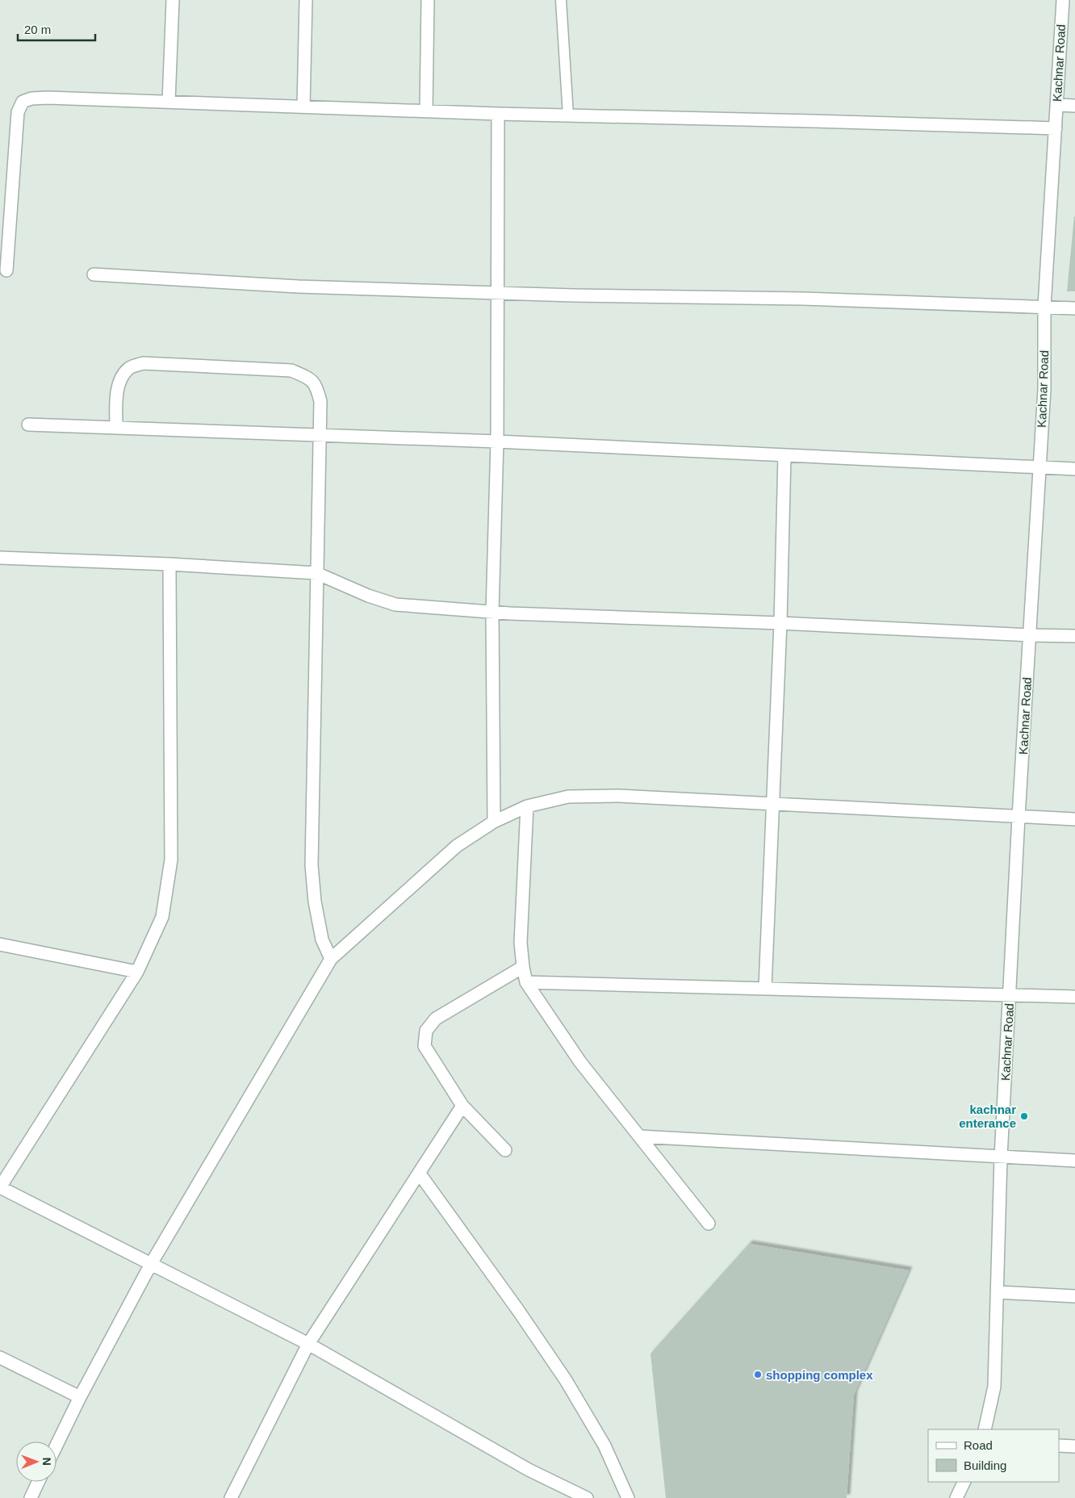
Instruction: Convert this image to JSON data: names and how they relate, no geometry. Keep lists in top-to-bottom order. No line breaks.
{"streets":{"street":["Kachnar Road"]},"places":["kachnar enterance","shopping complex"],"legend":["Road","Building"],"scale_bar":"20 m","north":"right"}
